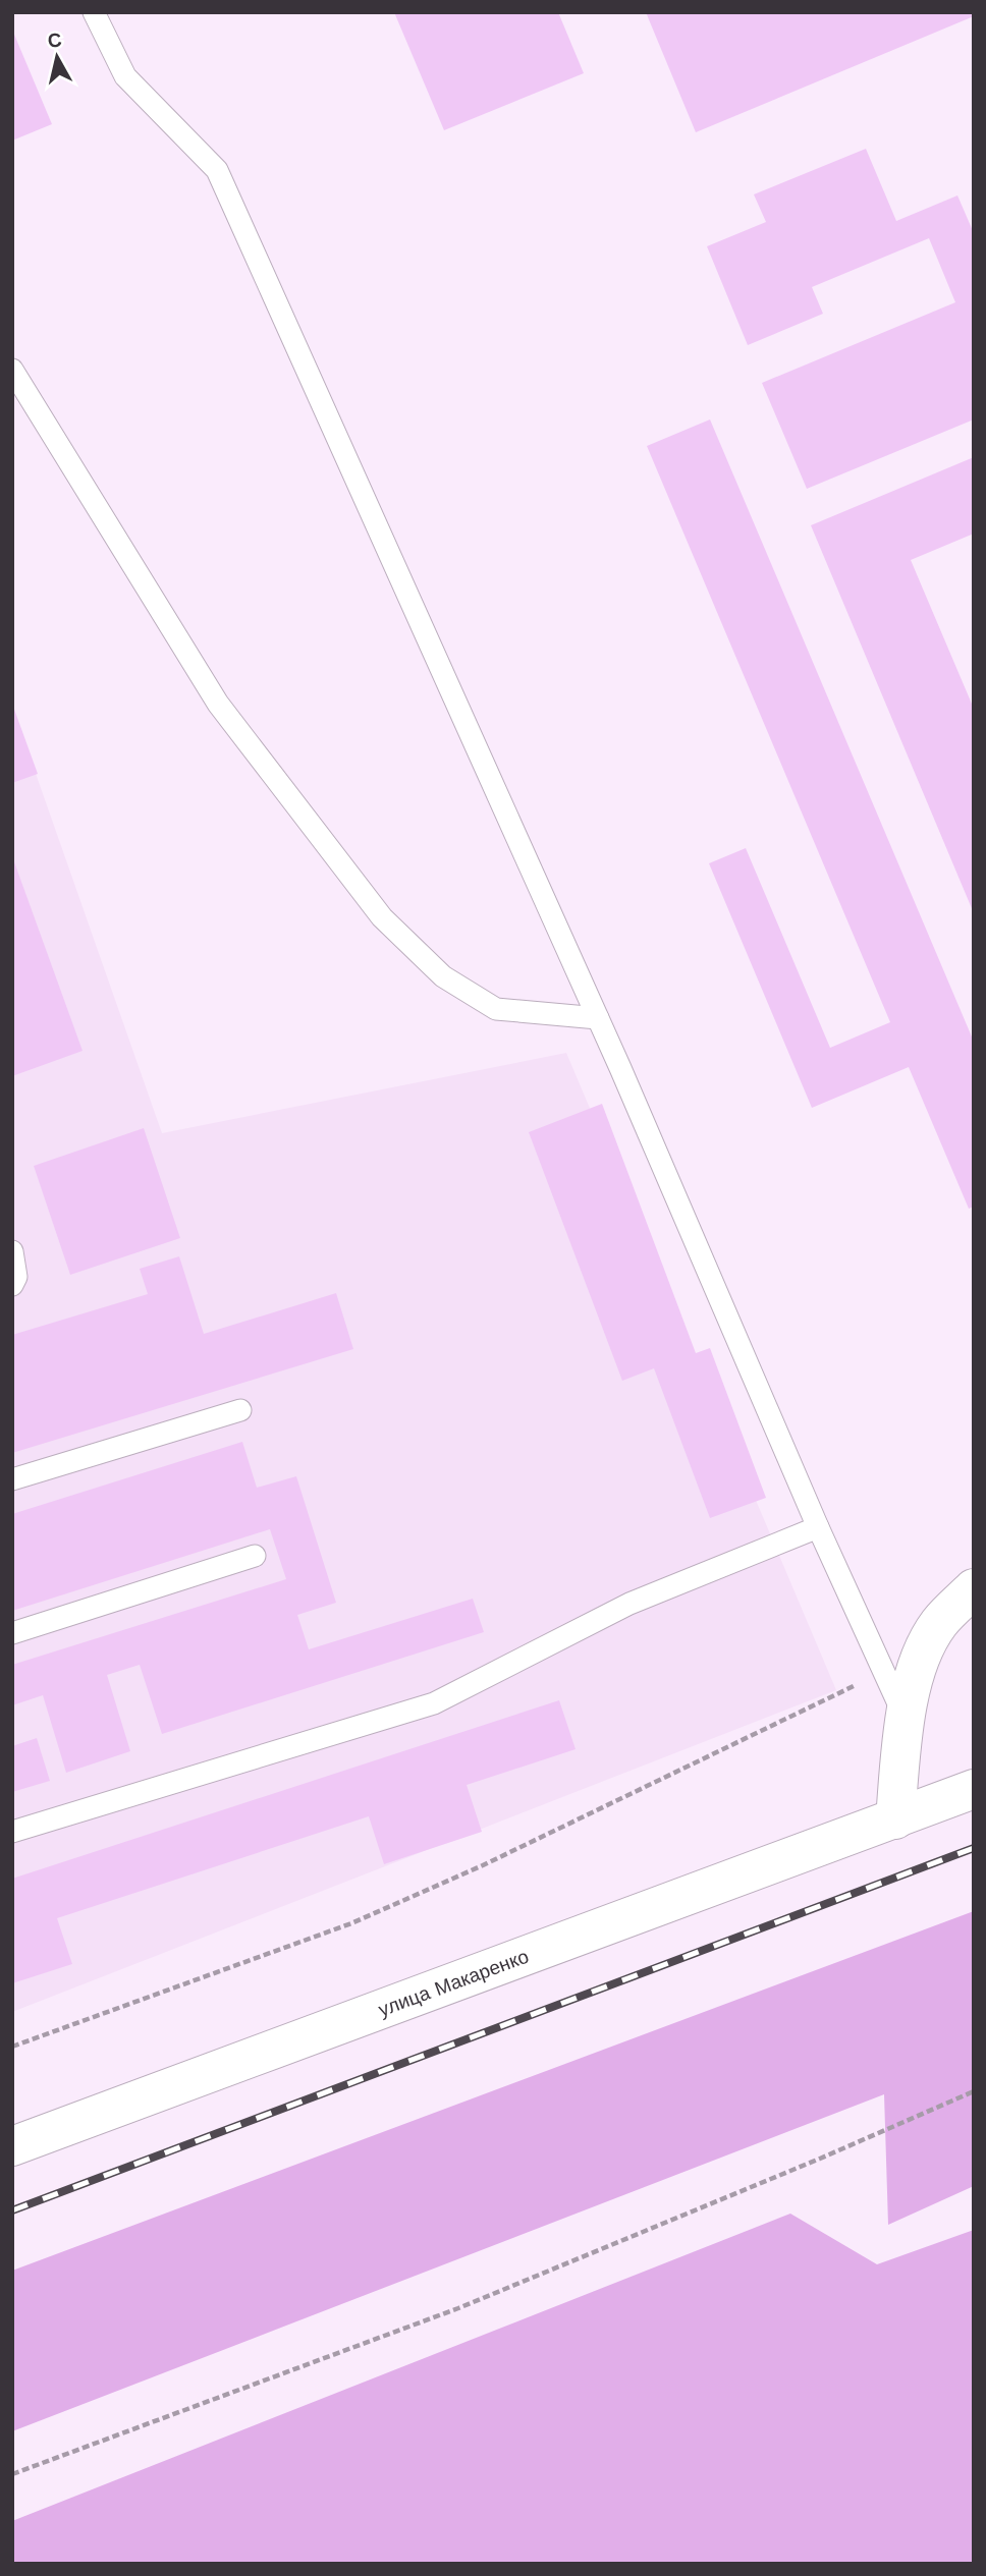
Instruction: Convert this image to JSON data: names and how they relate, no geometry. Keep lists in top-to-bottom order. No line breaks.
{"streets":{"main road":["улица Макаренко"]},"north":"top"}
